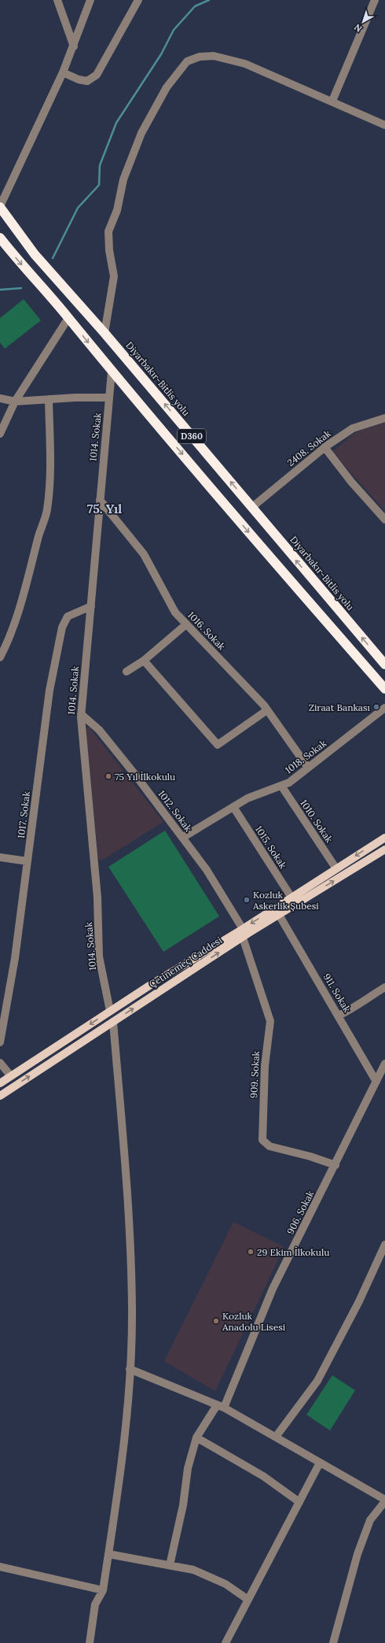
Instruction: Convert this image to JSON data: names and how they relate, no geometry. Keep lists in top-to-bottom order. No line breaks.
{"streets":{"highway":["Diyarbakır-Bitlis yolu","D360"],"main road":["Çetinemeç Caddesi"],"street":["1014. Sokak","2408. Sokak","1016. Sokak","1018. Sokak","1012. Sokak","1017. Sokak","1010. Sokak","1015. Sokak","911. Sokak","909. Sokak","906. Sokak"]},"crossings":[["Diyarbakır-Bitlis yolu","2408. Sokak"],["D360","1014. Sokak"],["1014. Sokak","1016. Sokak"],["1014. Sokak","1012. Sokak"],["1014. Sokak","1017. Sokak"],["1014. Sokak","Çetinemeç Caddesi"],["1016. Sokak","1018. Sokak"],["1018. Sokak","1012. Sokak"],["1018. Sokak","1010. Sokak"],["1018. Sokak","1015. Sokak"],["1012. Sokak","Çetinemeç Caddesi"],["1010. Sokak","Çetinemeç Caddesi"],["1015. Sokak","Çetinemeç Caddesi"],["Çetinemeç Caddesi","911. Sokak"],["Çetinemeç Caddesi","909. Sokak"],["911. Sokak","906. Sokak"],["909. Sokak","906. Sokak"]],"districts":["75. Yıl"],"places":["Ziraat Bankası","75 Yıl İlkokulu","Kozluk Askerlik Şubesi","29 Ekim İlkokulu","Kozluk Anadolu Lisesi"],"north":"bottom left"}
